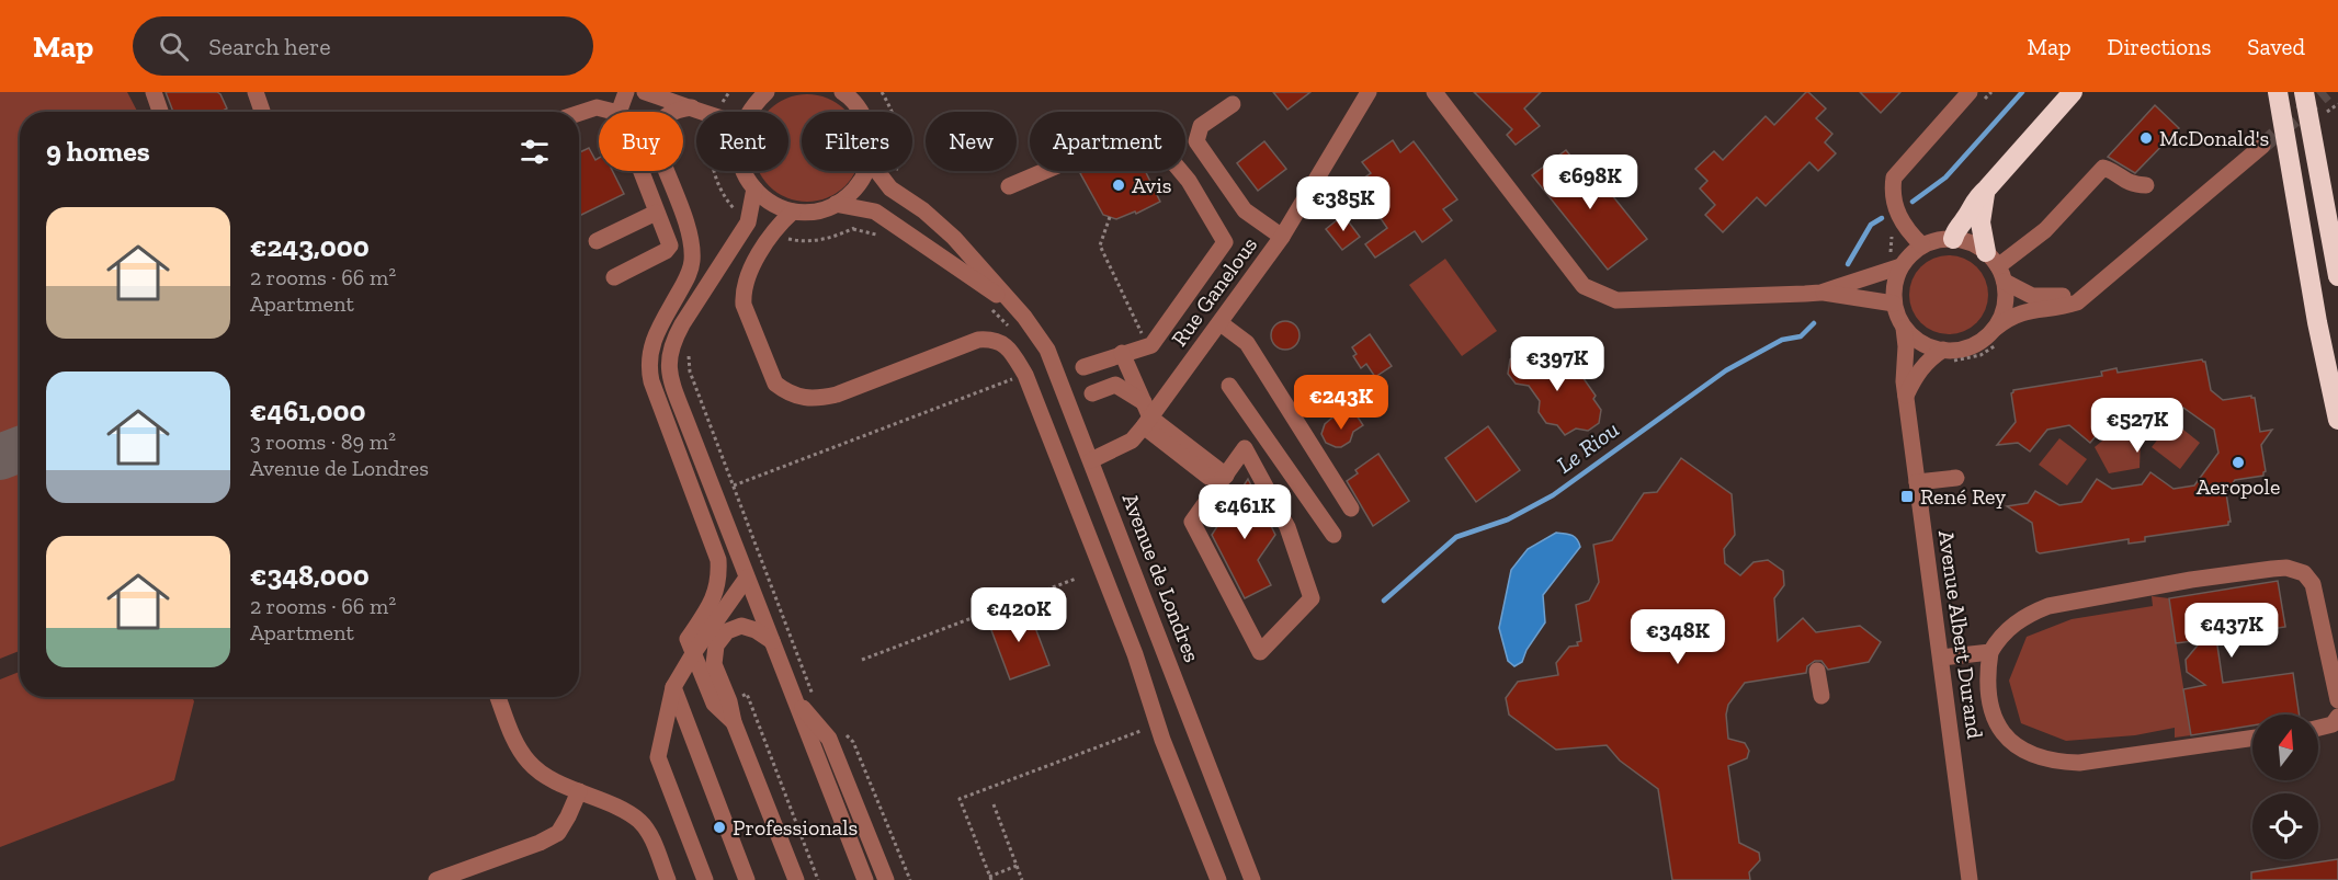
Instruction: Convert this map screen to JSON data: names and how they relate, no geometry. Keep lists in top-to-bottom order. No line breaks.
{"streets":{"street":["Rue Ganelous","Avenue de Londres","Avenue Albert Durand"]},"crossings":[["Rue Ganelous","Avenue de Londres"]],"water":["Le Riou"],"places":{"other":["McDonald's","Avis","Aeropole","Professionals"],"transit":["René Rey"]},"north":"top","page":{"header":"Map","search":"Search here","nav":["Map","Directions","Saved"],"chip":["Buy","Rent","Filters","New","Apartment"],"heading":"9 homes","price":["€698K","€385K","€397K","€243K","€527K","€461K","€420K","€437K","€348K"],"list":[{"name":"€243,000","note":"2 rooms · 66 m² · Apartment"},{"name":"€461,000","note":"3 rooms · 89 m² · Avenue de Londres"},{"name":"€348,000","note":"2 rooms · 66 m² · Apartment"}]}}
